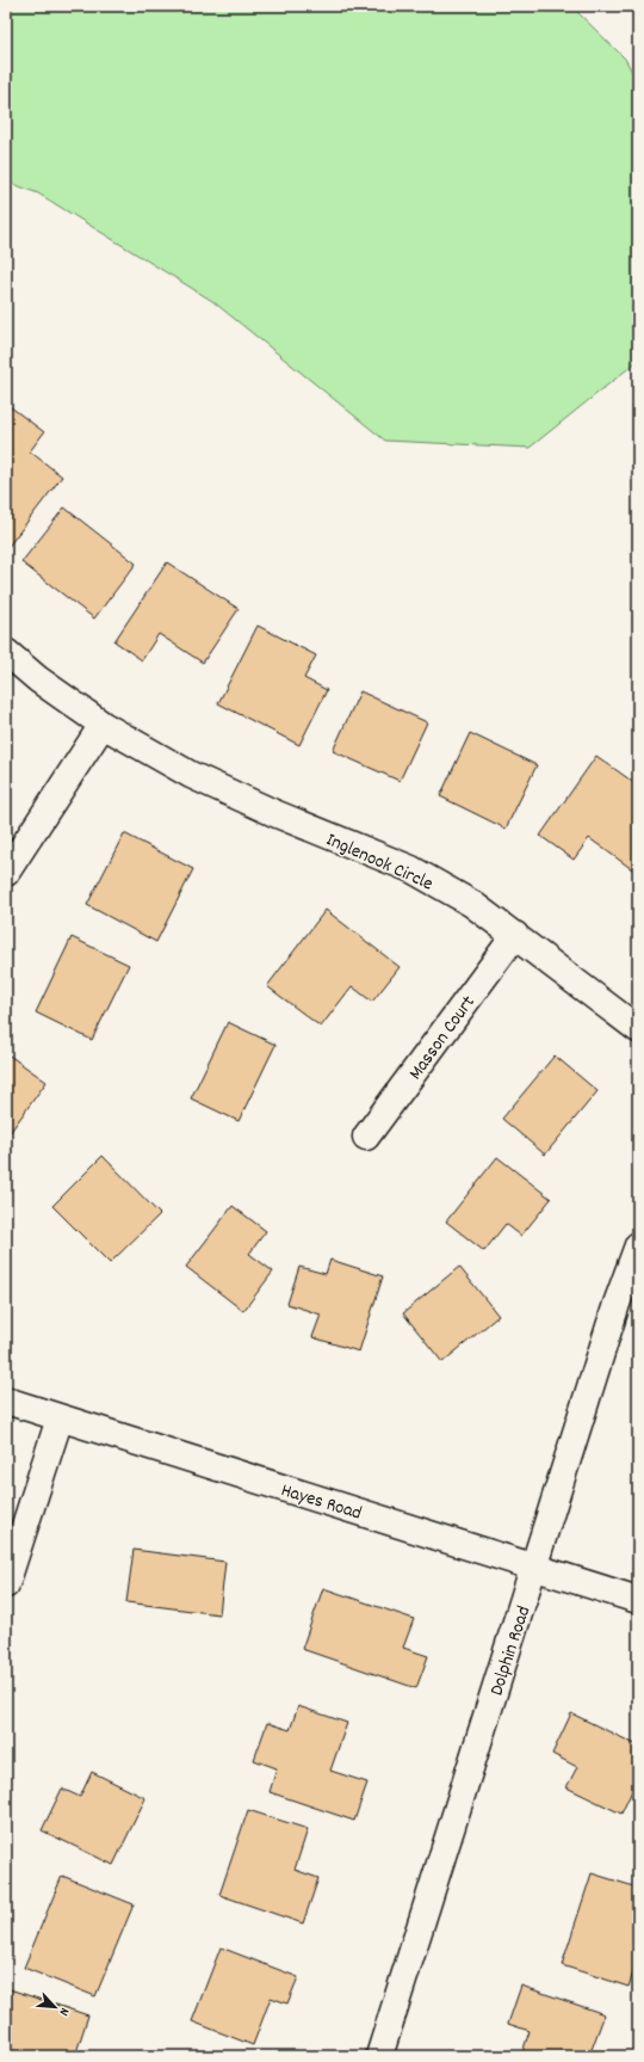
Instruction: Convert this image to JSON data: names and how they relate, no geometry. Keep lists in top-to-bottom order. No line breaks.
{"streets":{"street":["Inglenook Circle","Masson Court","Hayes Road","Dolphin Road"]},"crossings":[["Inglenook Circle","Masson Court"],["Hayes Road","Dolphin Road"]],"north":"bottom right"}
